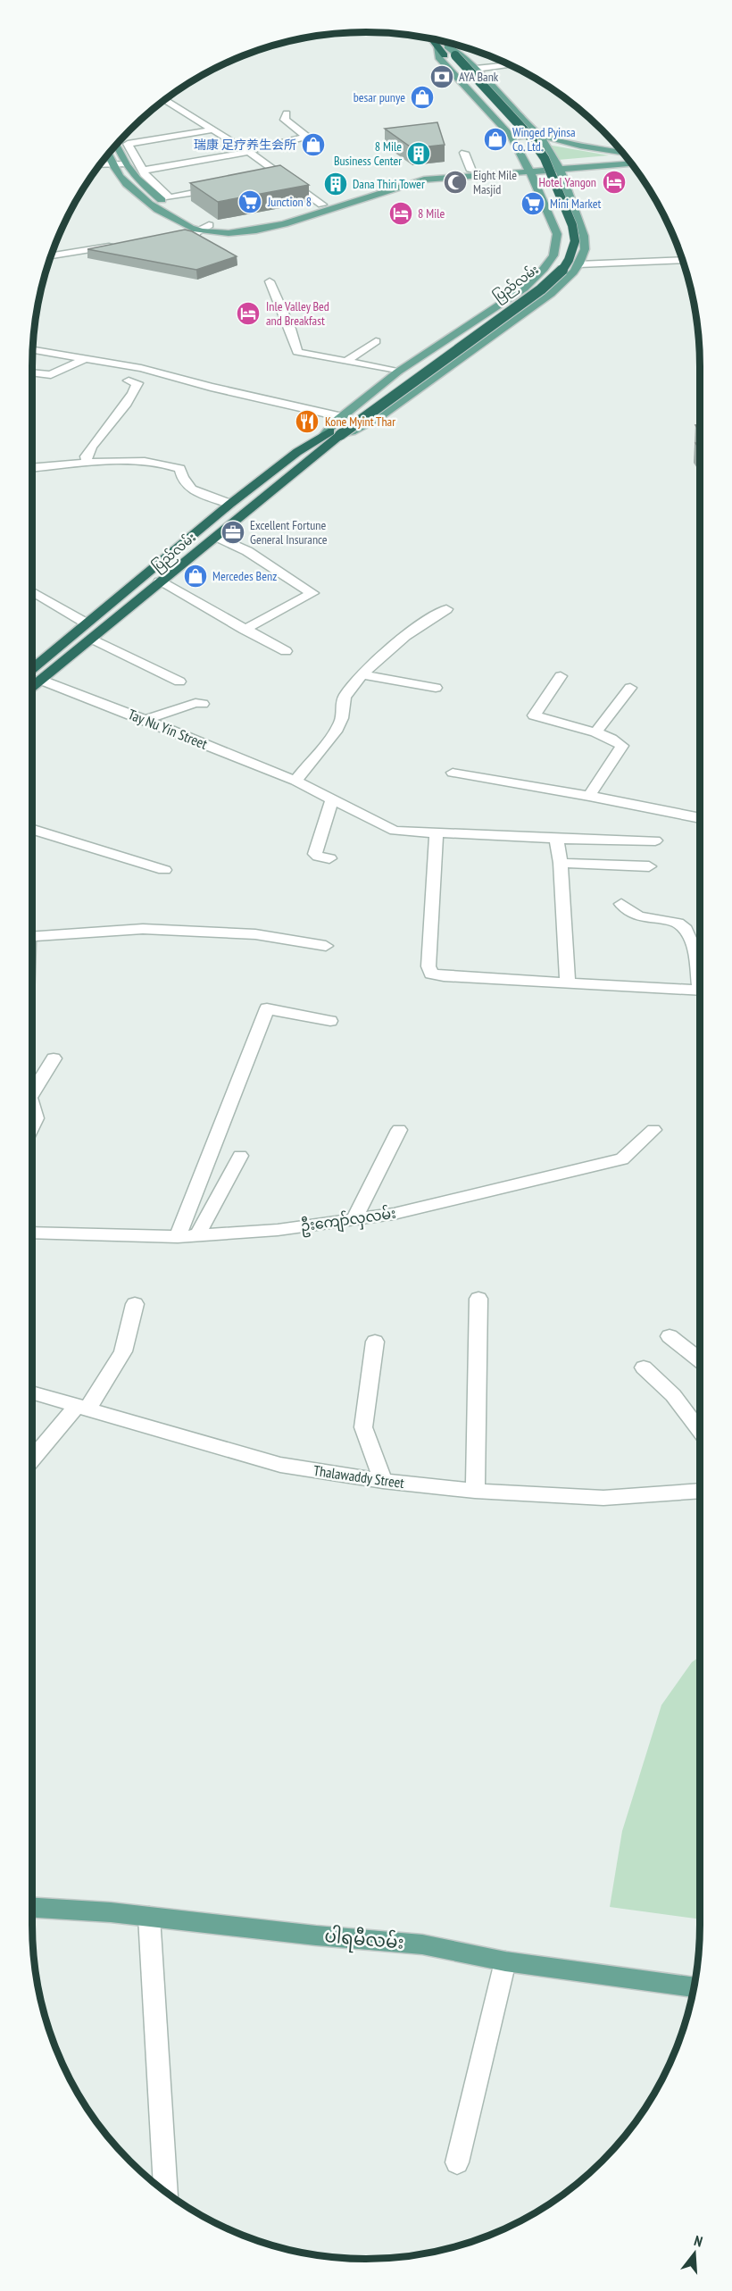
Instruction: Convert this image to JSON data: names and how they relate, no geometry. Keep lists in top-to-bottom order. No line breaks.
{"streets":{"highway":["ပြည်လမ်း"],"main road":["ပါရမီလမ်း"],"street":["Tay Nu Yin Street","ဦးကျော်လှလမ်း","Thalawaddy Street"]},"crossings":[["ပြည်လမ်း","Tay Nu Yin Street"]],"places":{"bank":["AYA Bank"],"shop":["besar punye","Winged Pyinsa Co. Ltd.","瑞康 足疗养生会所","Mercedes Benz"],"building":["8 Mile Business Center","Dana Thiri Tower"],"mosque":["Eight Mile Masjid"],"hotel":["Hotel Yangon","8 Mile","Inle Valley Bed and Breakfast"],"supermarket":["Junction 8","Mini Market"],"restaurant":["Kone Myint Thar"],"office":["Excellent Fortune General Insurance"]},"north":"top"}
